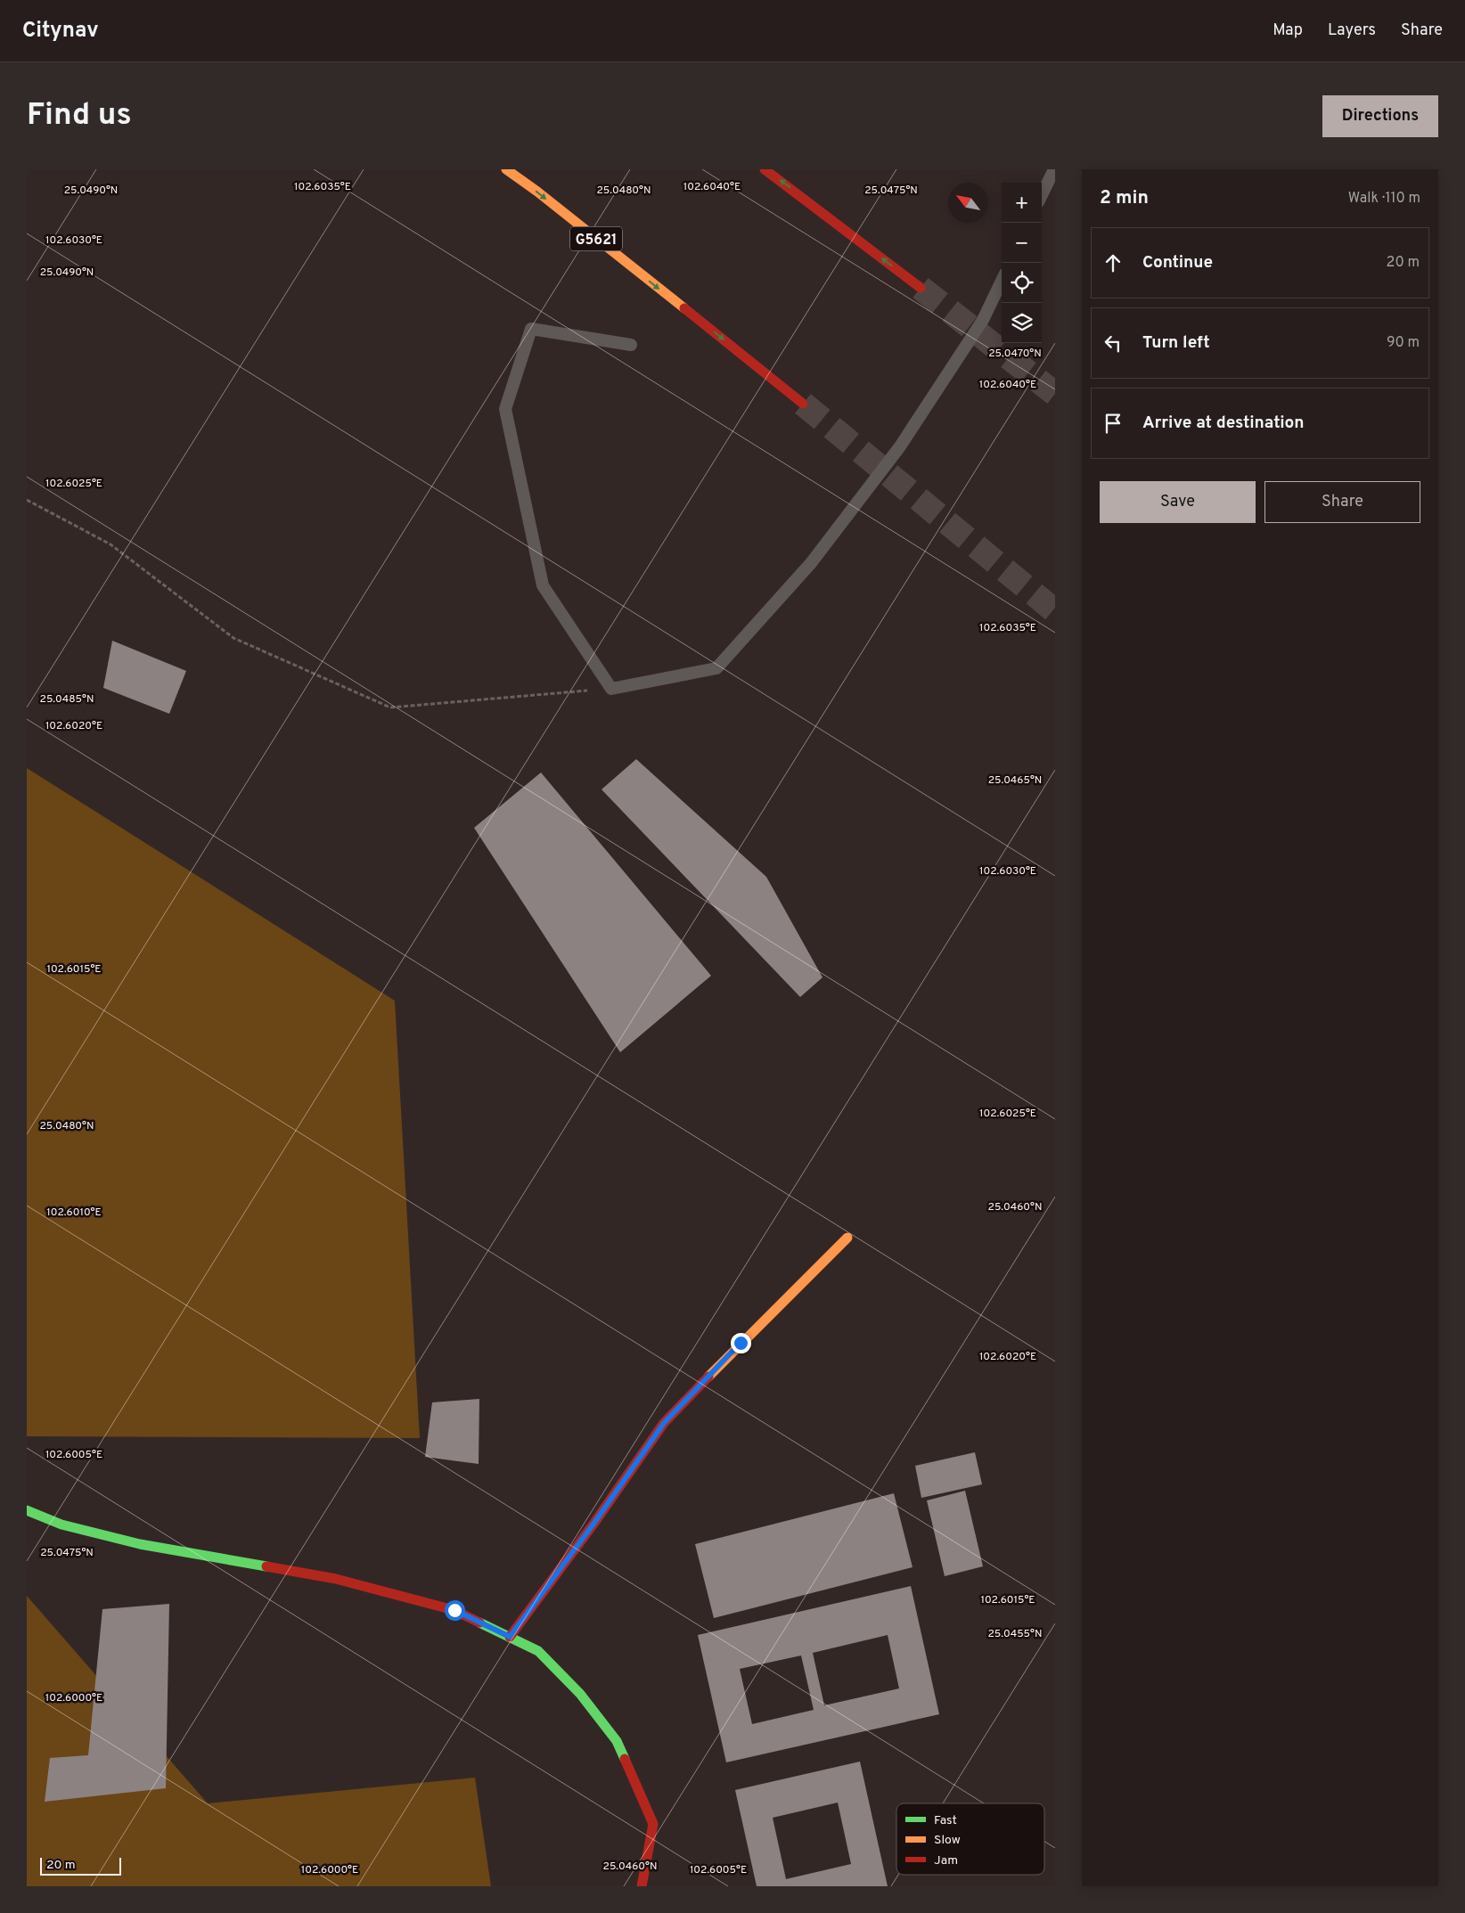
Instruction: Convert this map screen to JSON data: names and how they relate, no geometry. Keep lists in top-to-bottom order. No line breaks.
{"streets":{"main road":["G5621"]},"legend":["Fast","Slow","Jam"],"scale_bar":"20 m","north":"top left","page":{"header":"Citynav","nav":["Map","Layers","Share"],"buttons":["Directions",["Save","Share"]],"title":"Find us","heading":["2 min","Walk · 110 m"],"map_buttons":["+","−"],"list":[["Continue","20 m"],["Turn left","90 m"],"Arrive at destination"],"scale":"20 m"},"coordinates":["102.6040°E","102.6035°E","25.0490°N","25.0480°N","25.0475°N","102.6030°E","25.0470°N","102.6025°E","25.0485°N","102.6020°E","25.0465°N","102.6015°E","25.0460°N","102.6010°E","102.6005°E","25.0455°N","102.6000°E"]}
